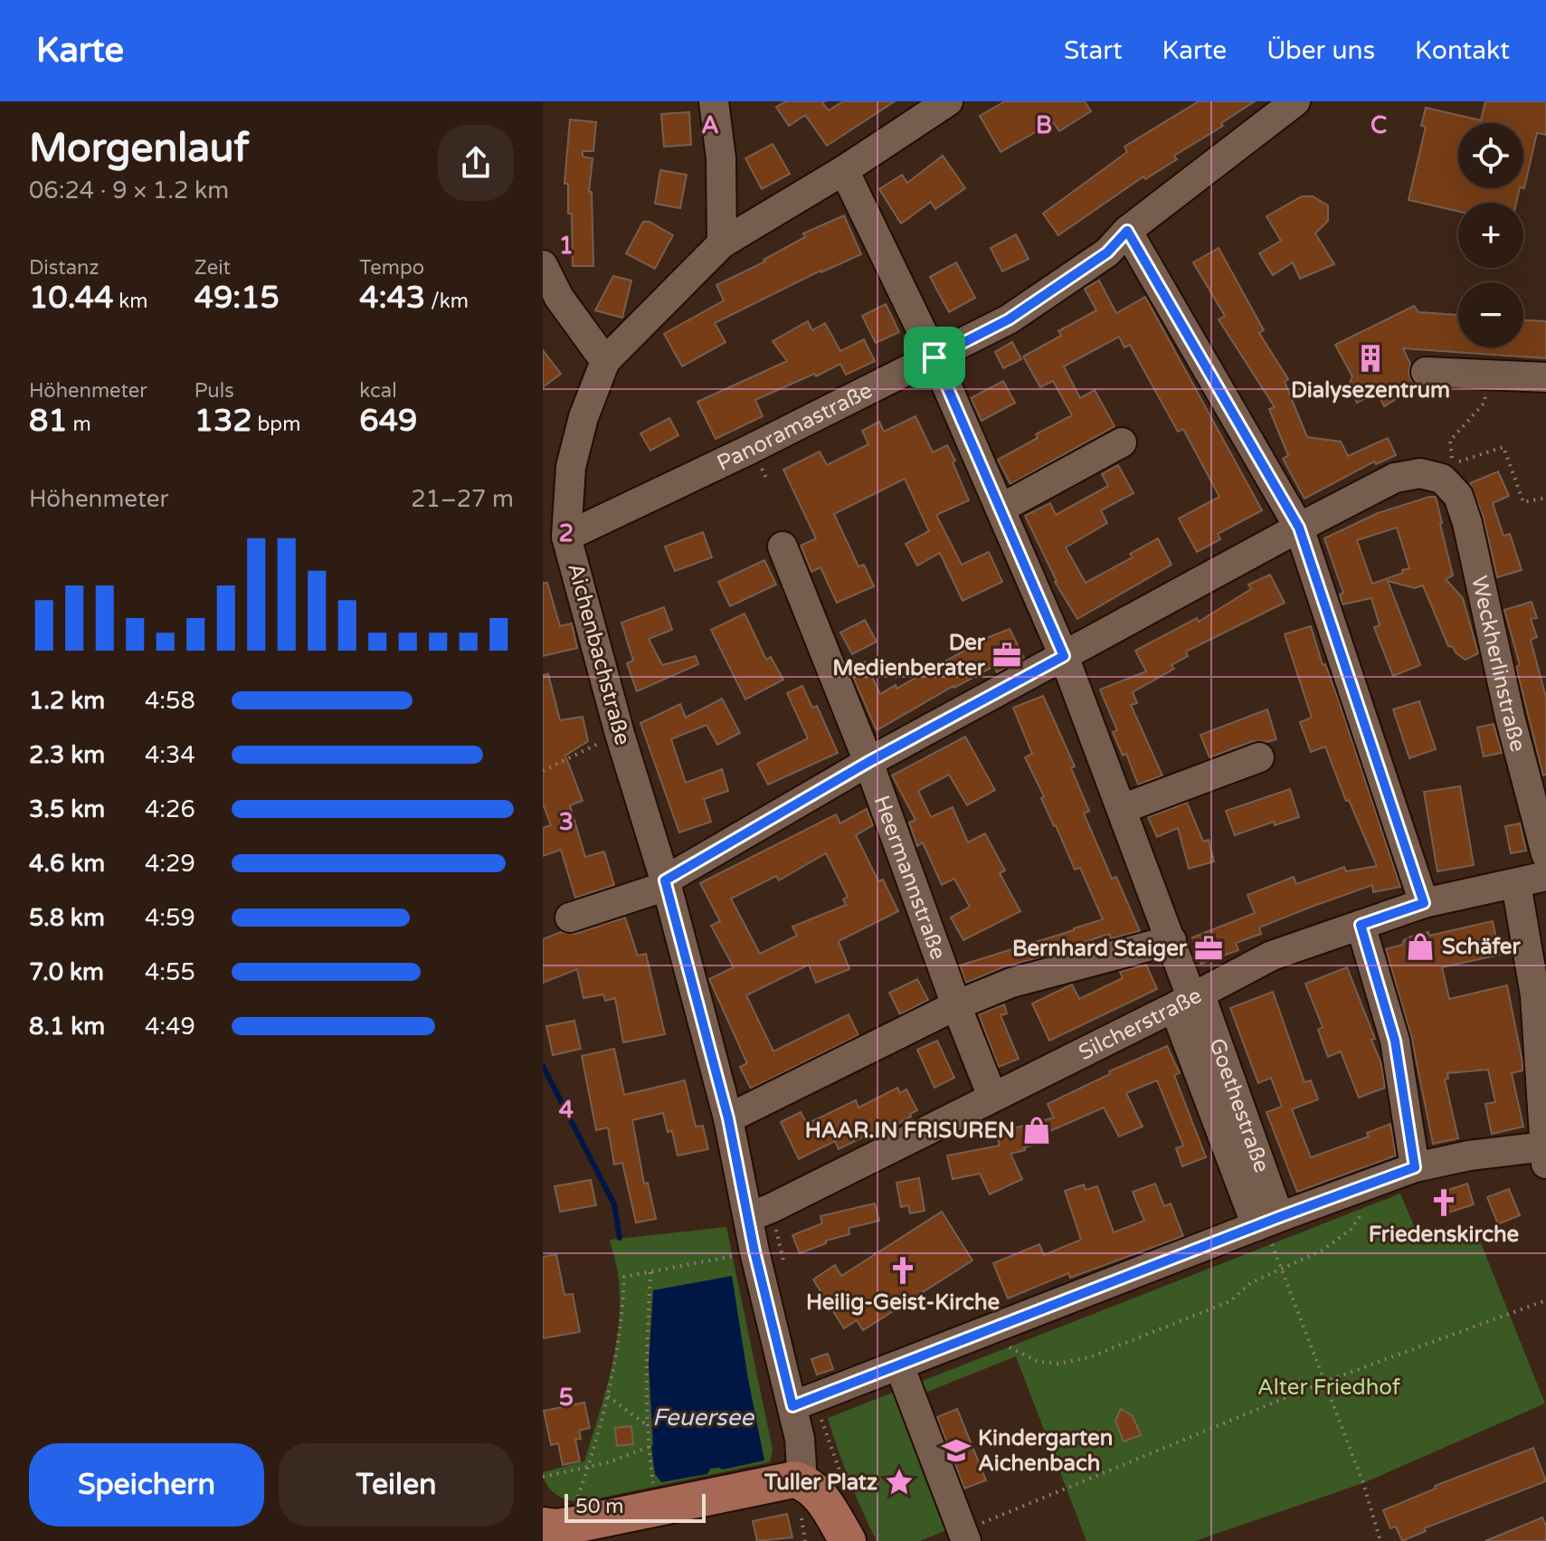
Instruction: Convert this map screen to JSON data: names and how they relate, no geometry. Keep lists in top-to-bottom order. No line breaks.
{"streets":{"street":["Panoramastraße","Aichenbachstraße","Weckherlinstraße","Heermannstraße","Silcherstraße","Goethestraße"]},"crossings":[["Panoramastraße","Aichenbachstraße"],["Panoramastraße","Goethestraße"],["Aichenbachstraße","Silcherstraße"],["Aichenbachstraße","Goethestraße"],["Heermannstraße","Silcherstraße"],["Silcherstraße","Goethestraße"]],"water":["Feuersee"],"parks":["Alter Friedhof"],"places":{"building":["Dialysezentrum"],"office":["Der Medienberater","Bernhard Staiger"],"shop":["Schäfer","HAAR.IN FRISUREN"],"church":["Friedenskirche","Heilig-Geist-Kirche"],"school or university":["Kindergarten Aichenbach"],"place":["Tuller Platz"]},"scale_bar":"50 m","page":{"header":"Karte","nav":["Start","Karte","Über uns","Kontakt"],"heading":["Morgenlauf","06:24 · 9 × 1.2 km"],"map_buttons":["+","−"],"stats":[["Distanz","10.44 km"],["Zeit","49:15"],["Tempo","4:43 /km"],["Höhenmeter","81 m"],["Puls","132 bpm"],["kcal","649"]],"chart":["Höhenmeter","21–27 m"],"list":[{"name":"1.2 km","note":"4:58"},{"name":"2.3 km","note":"4:34"},{"name":"3.5 km","note":"4:26"},{"name":"4.6 km","note":"4:29"},{"name":"5.8 km","note":"4:59"},{"name":"7.0 km","note":"4:55"},{"name":"8.1 km","note":"4:49"}],"buttons":["Speichern","Teilen"],"scale":"50 m"},"grid":{"columns":["A","B","C"],"rows":["1","2","3","4","5"]}}
